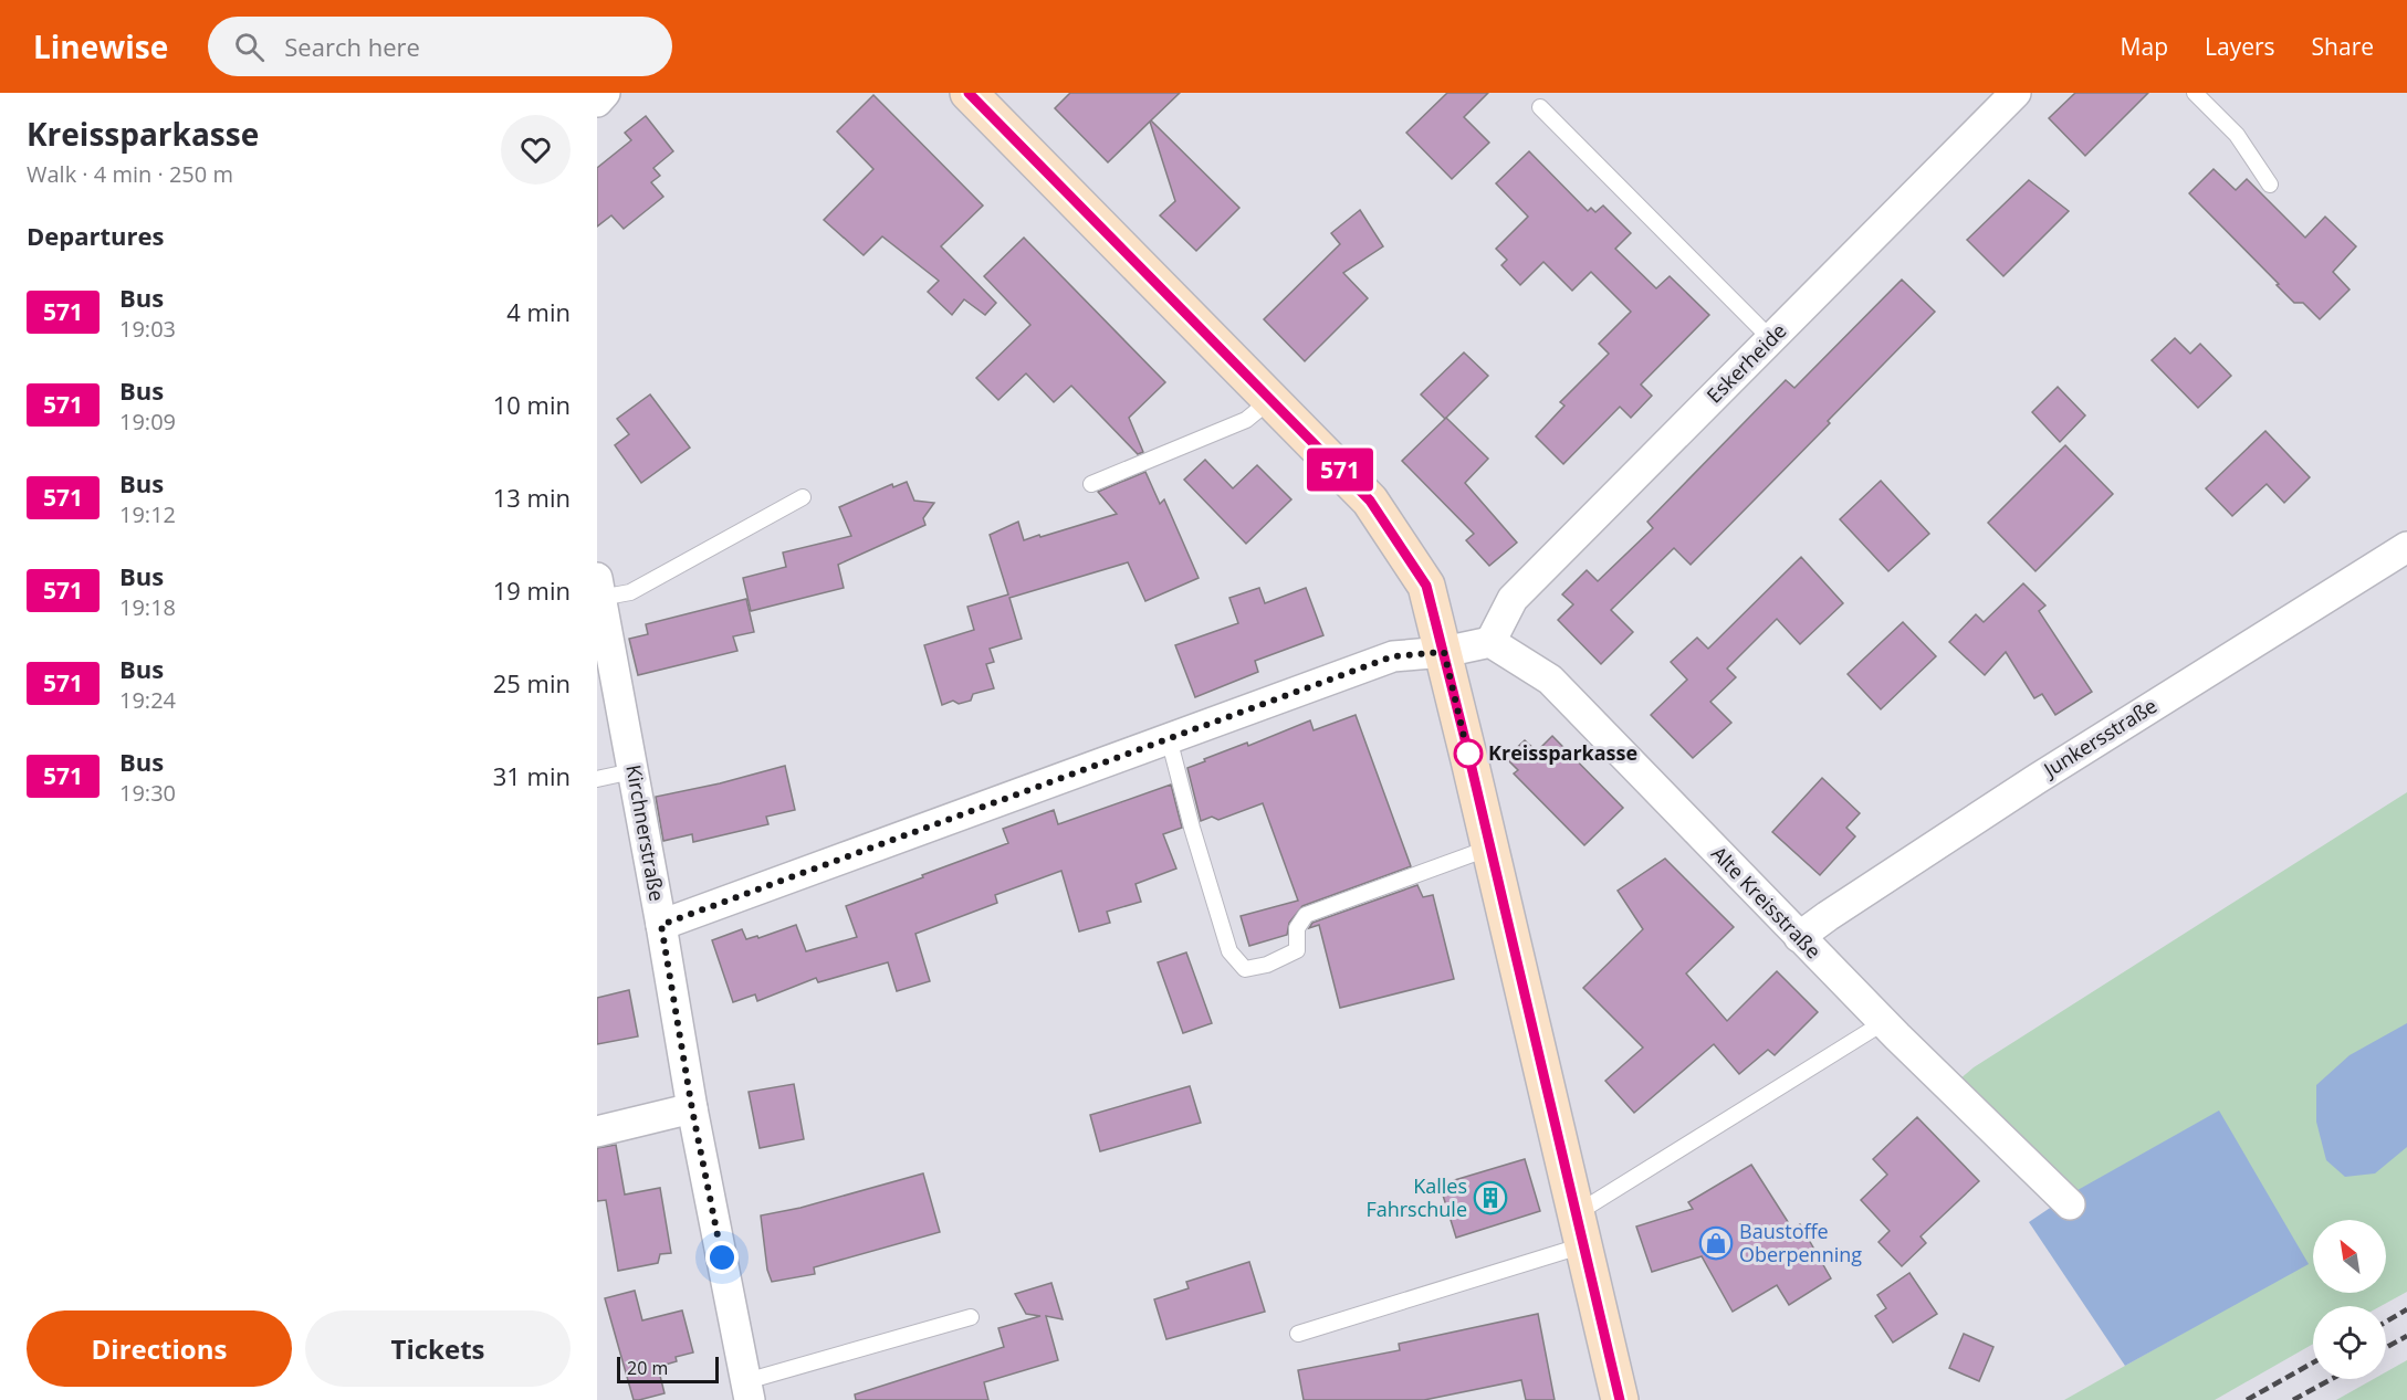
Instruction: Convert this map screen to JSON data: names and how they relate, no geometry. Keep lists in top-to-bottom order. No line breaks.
{"streets":{"street":["Eskerheide","Junkersstraße","Kirchnerstraße","Alte Kreisstraße"]},"crossings":[["Eskerheide","Alte Kreisstraße"],["Junkersstraße","Alte Kreisstraße"]],"places":{"other":["Kreissparkasse"],"building":["Kalles Fahrschule"],"shop":["Baustoffe Oberpenning"]},"lines":["bus line 571"],"scale_bar":"20 m","north":"top left","page":{"header":"Linewise","search":"Search here","nav":["Map","Layers","Share"],"heading":[["Kreissparkasse","Walk · 4 min · 250 m"],"Departures"],"on_map":"571","list":[{"mark":"571","name":"Bus","note":"19:03","value":"4 min"},{"mark":"571","name":"Bus","note":"19:09","value":"10 min"},{"mark":"571","name":"Bus","note":"19:12","value":"13 min"},{"mark":"571","name":"Bus","note":"19:18","value":"19 min"},{"mark":"571","name":"Bus","note":"19:24","value":"25 min"},{"mark":"571","name":"Bus","note":"19:30","value":"31 min"}],"buttons":["Directions","Tickets"],"scale":"20 m"}}
